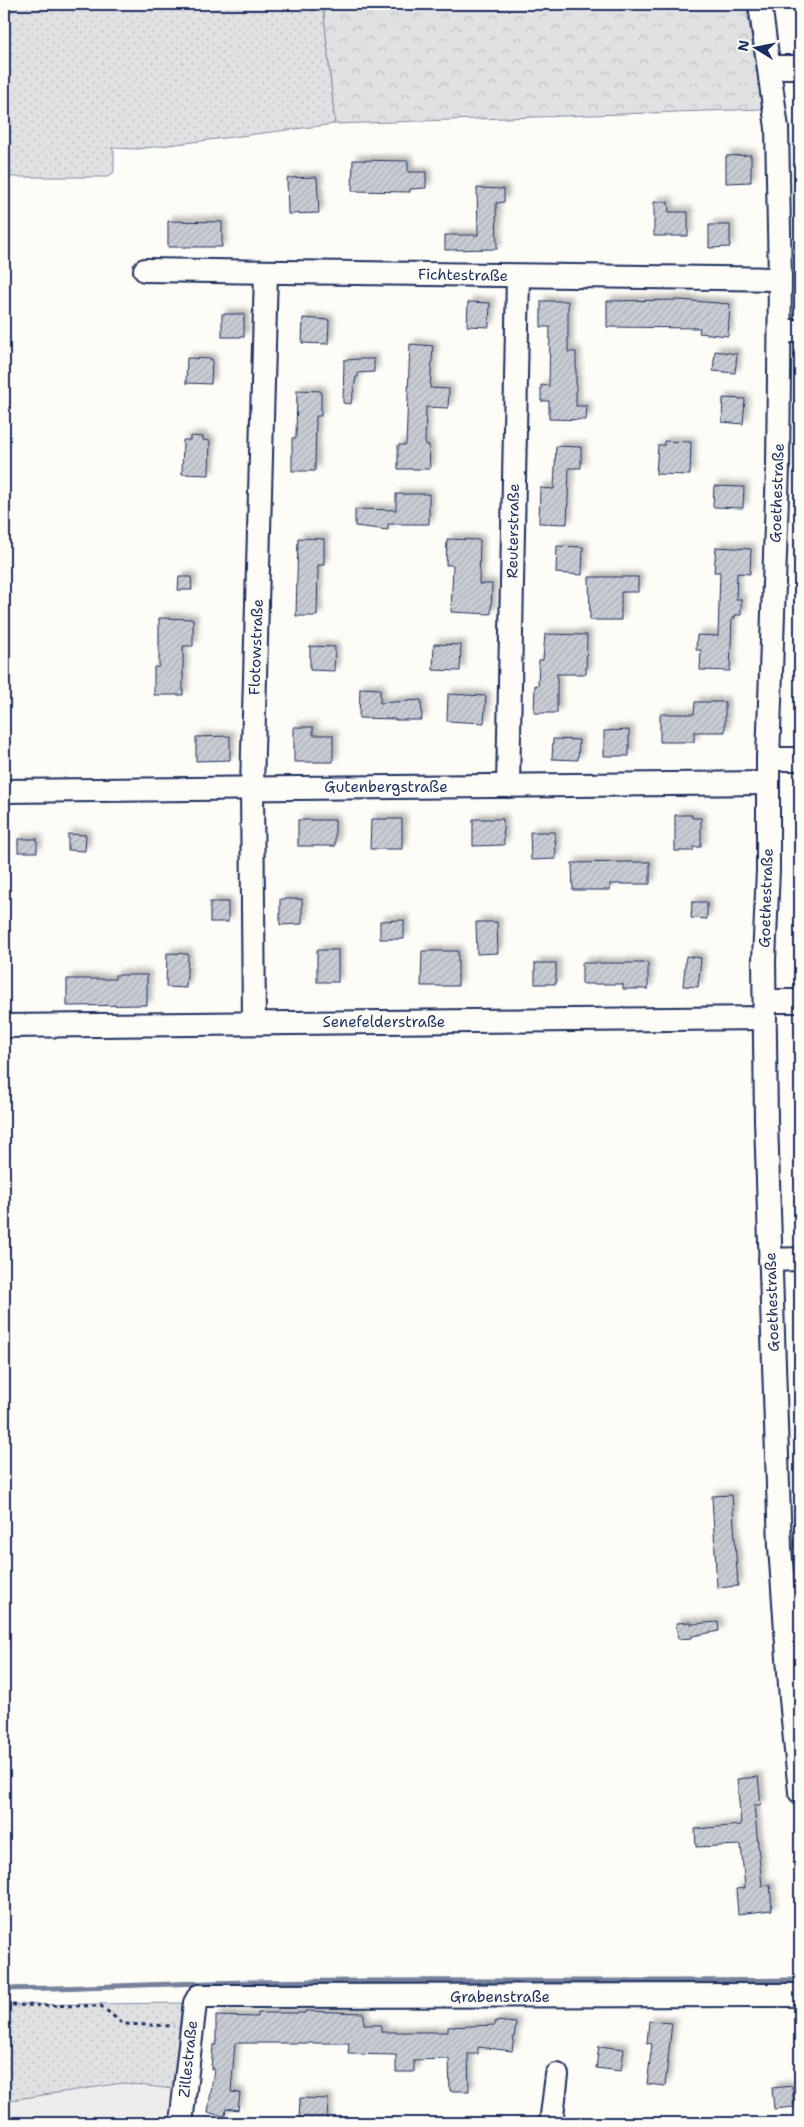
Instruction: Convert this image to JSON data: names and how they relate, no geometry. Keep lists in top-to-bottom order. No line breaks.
{"streets":{"street":["Fichtestraße","Goethestraße","Reuterstraße","Flotowstraße","Gutenbergstraße","Senefelderstraße","Grabenstraße","Zillestraße"]},"crossings":[["Fichtestraße","Goethestraße"],["Fichtestraße","Reuterstraße"],["Fichtestraße","Flotowstraße"],["Goethestraße","Gutenbergstraße"],["Goethestraße","Senefelderstraße"],["Reuterstraße","Gutenbergstraße"],["Flotowstraße","Gutenbergstraße"],["Flotowstraße","Senefelderstraße"],["Grabenstraße","Zillestraße"]],"north":"left"}
